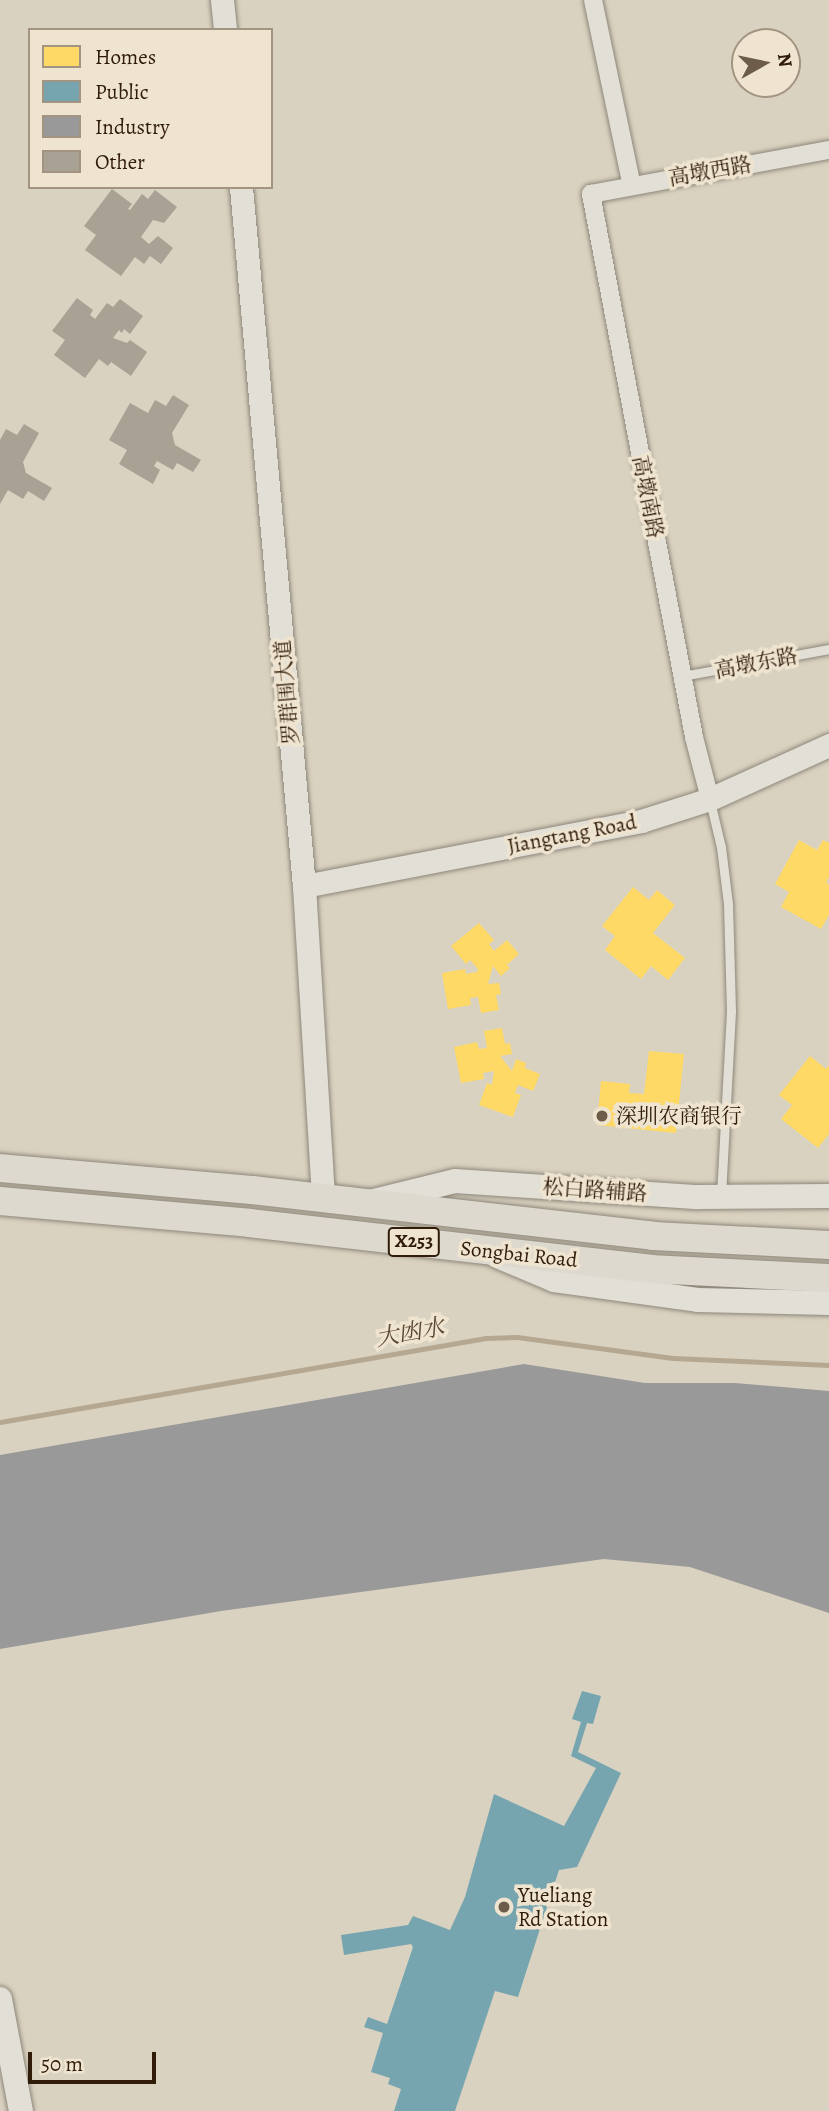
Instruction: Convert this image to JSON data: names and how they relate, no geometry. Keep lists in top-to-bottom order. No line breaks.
{"streets":{"main road":["松白路辅路","X253","Songbai Road"],"street":["高墩西路","高墩南路","罗群围大道","Jiangtang Road"],"lane":["高墩东路"]},"crossings":[["高墩西路","高墩南路"],["高墩南路","高墩东路"],["高墩南路","Jiangtang Road"],["罗群围大道","Jiangtang Road"],["罗群围大道","Songbai Road"],["松白路辅路","Songbai Road"]],"water":["大凼水"],"places":["深圳农商银行","Yueliang Rd Station"],"legend":["Homes","Public","Industry","Other"],"scale_bar":"50 m","north":"right"}
